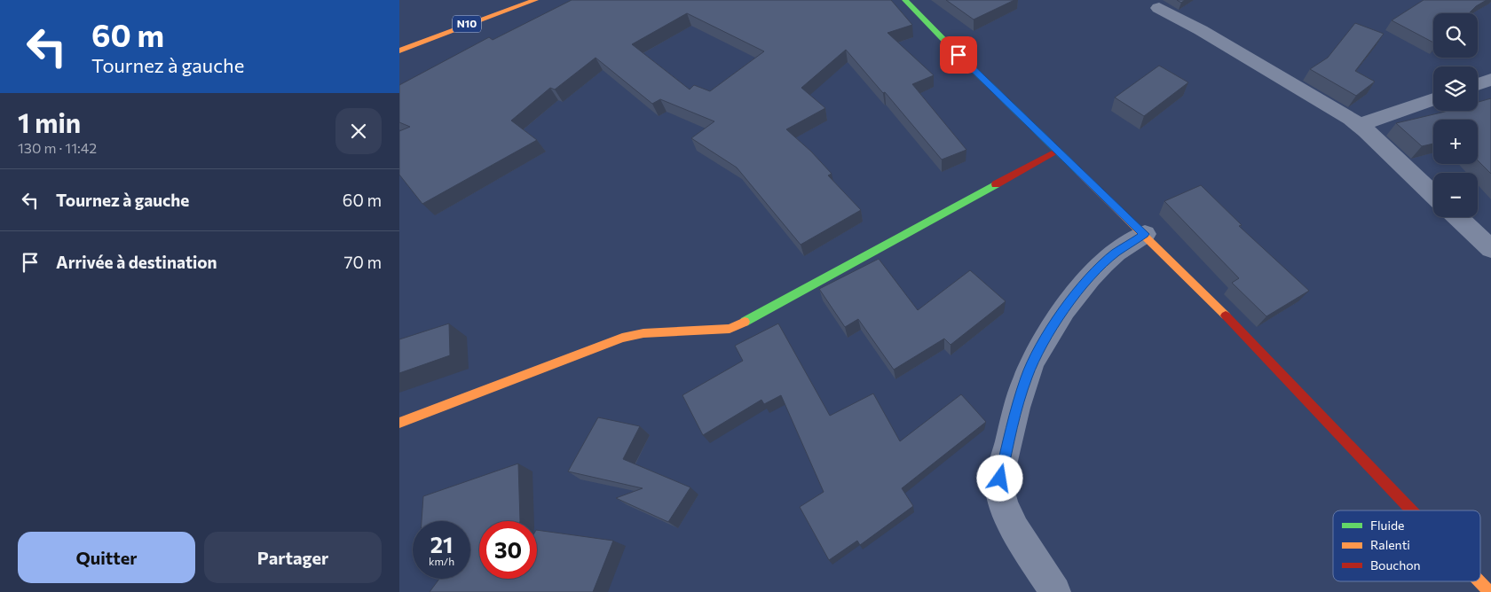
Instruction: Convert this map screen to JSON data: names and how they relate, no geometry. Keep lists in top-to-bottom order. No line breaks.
{"streets":{"main road":["N10"]},"legend":["Fluide","Ralenti","Bouchon"],"page":{"turn":["60 m","Tournez à gauche"],"map_buttons":["+","−"],"heading":["1 min","130 m · 11:42"],"list":[{"name":"Tournez à gauche","value":"60 m"},{"name":"Arrivée à destination","value":"70 m"}],"speed":"21 km/h","limit":"30","buttons":["Quitter","Partager"]}}
